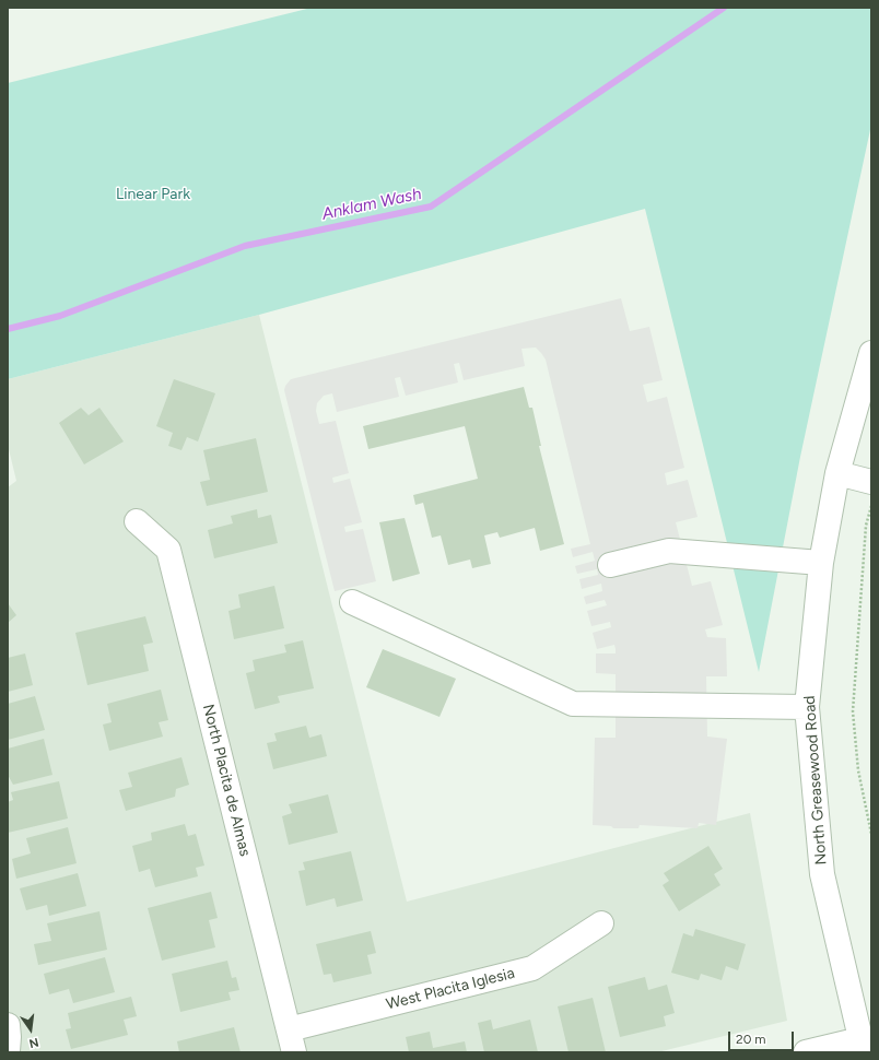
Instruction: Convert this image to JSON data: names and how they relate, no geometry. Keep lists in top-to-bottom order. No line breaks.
{"streets":{"street":["North Placita de Almas","North Greasewood Road","West Placita Iglesia"]},"crossings":[["North Placita de Almas","West Placita Iglesia"]],"water":["Anklam Wash"],"parks":["Linear Park"],"scale_bar":"20 m","north":"bottom"}
